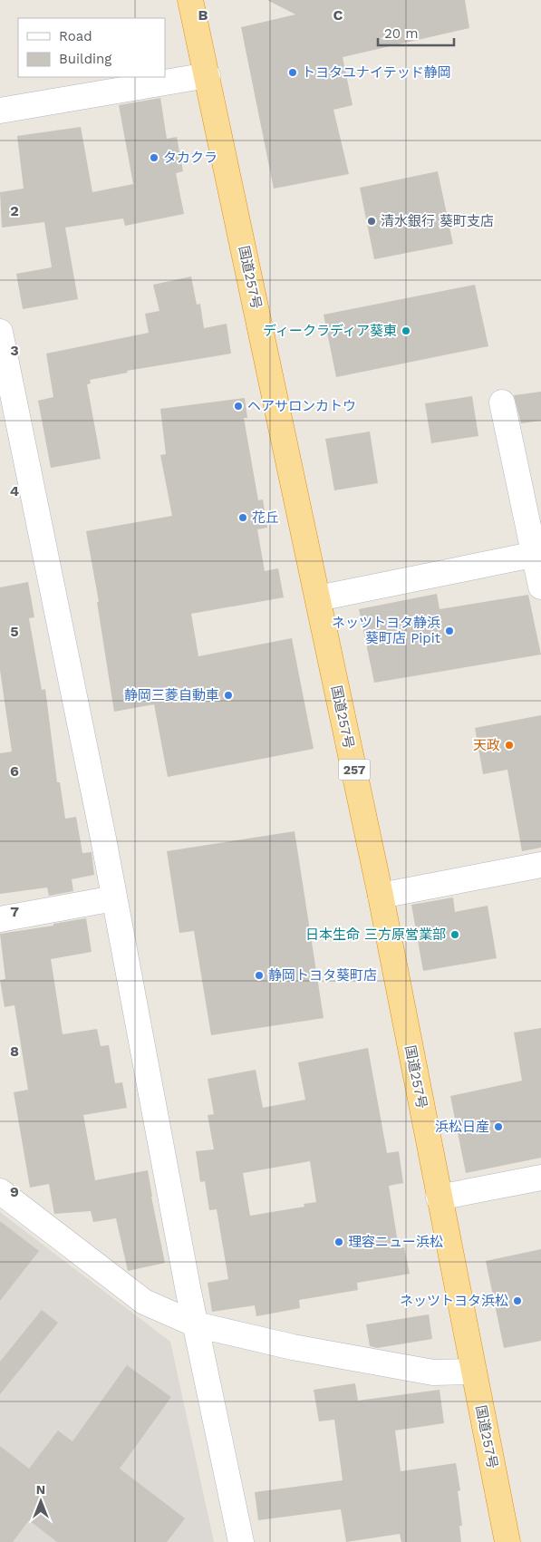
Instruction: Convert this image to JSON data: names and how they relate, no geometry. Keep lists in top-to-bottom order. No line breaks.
{"streets":{"highway":["国道257号","257"]},"places":["トヨタユナイテッド静岡","タカクラ","清水銀行 葵町支店","ディークラディア葵東","ヘアサロンカトウ","花丘","ネッツトヨタ静浜 葵町店 Pipit","静岡三菱自動車","天政","日本生命 三方原営業部","静岡トヨタ葵町店","浜松日産","理容ニュー浜松","ネッツトヨタ浜松"],"legend":["Road","Building"],"scale_bar":"20 m","north":"top","grid":{"columns":["B","C"],"rows":["2","3","4","5","6","7","8","9"]}}
